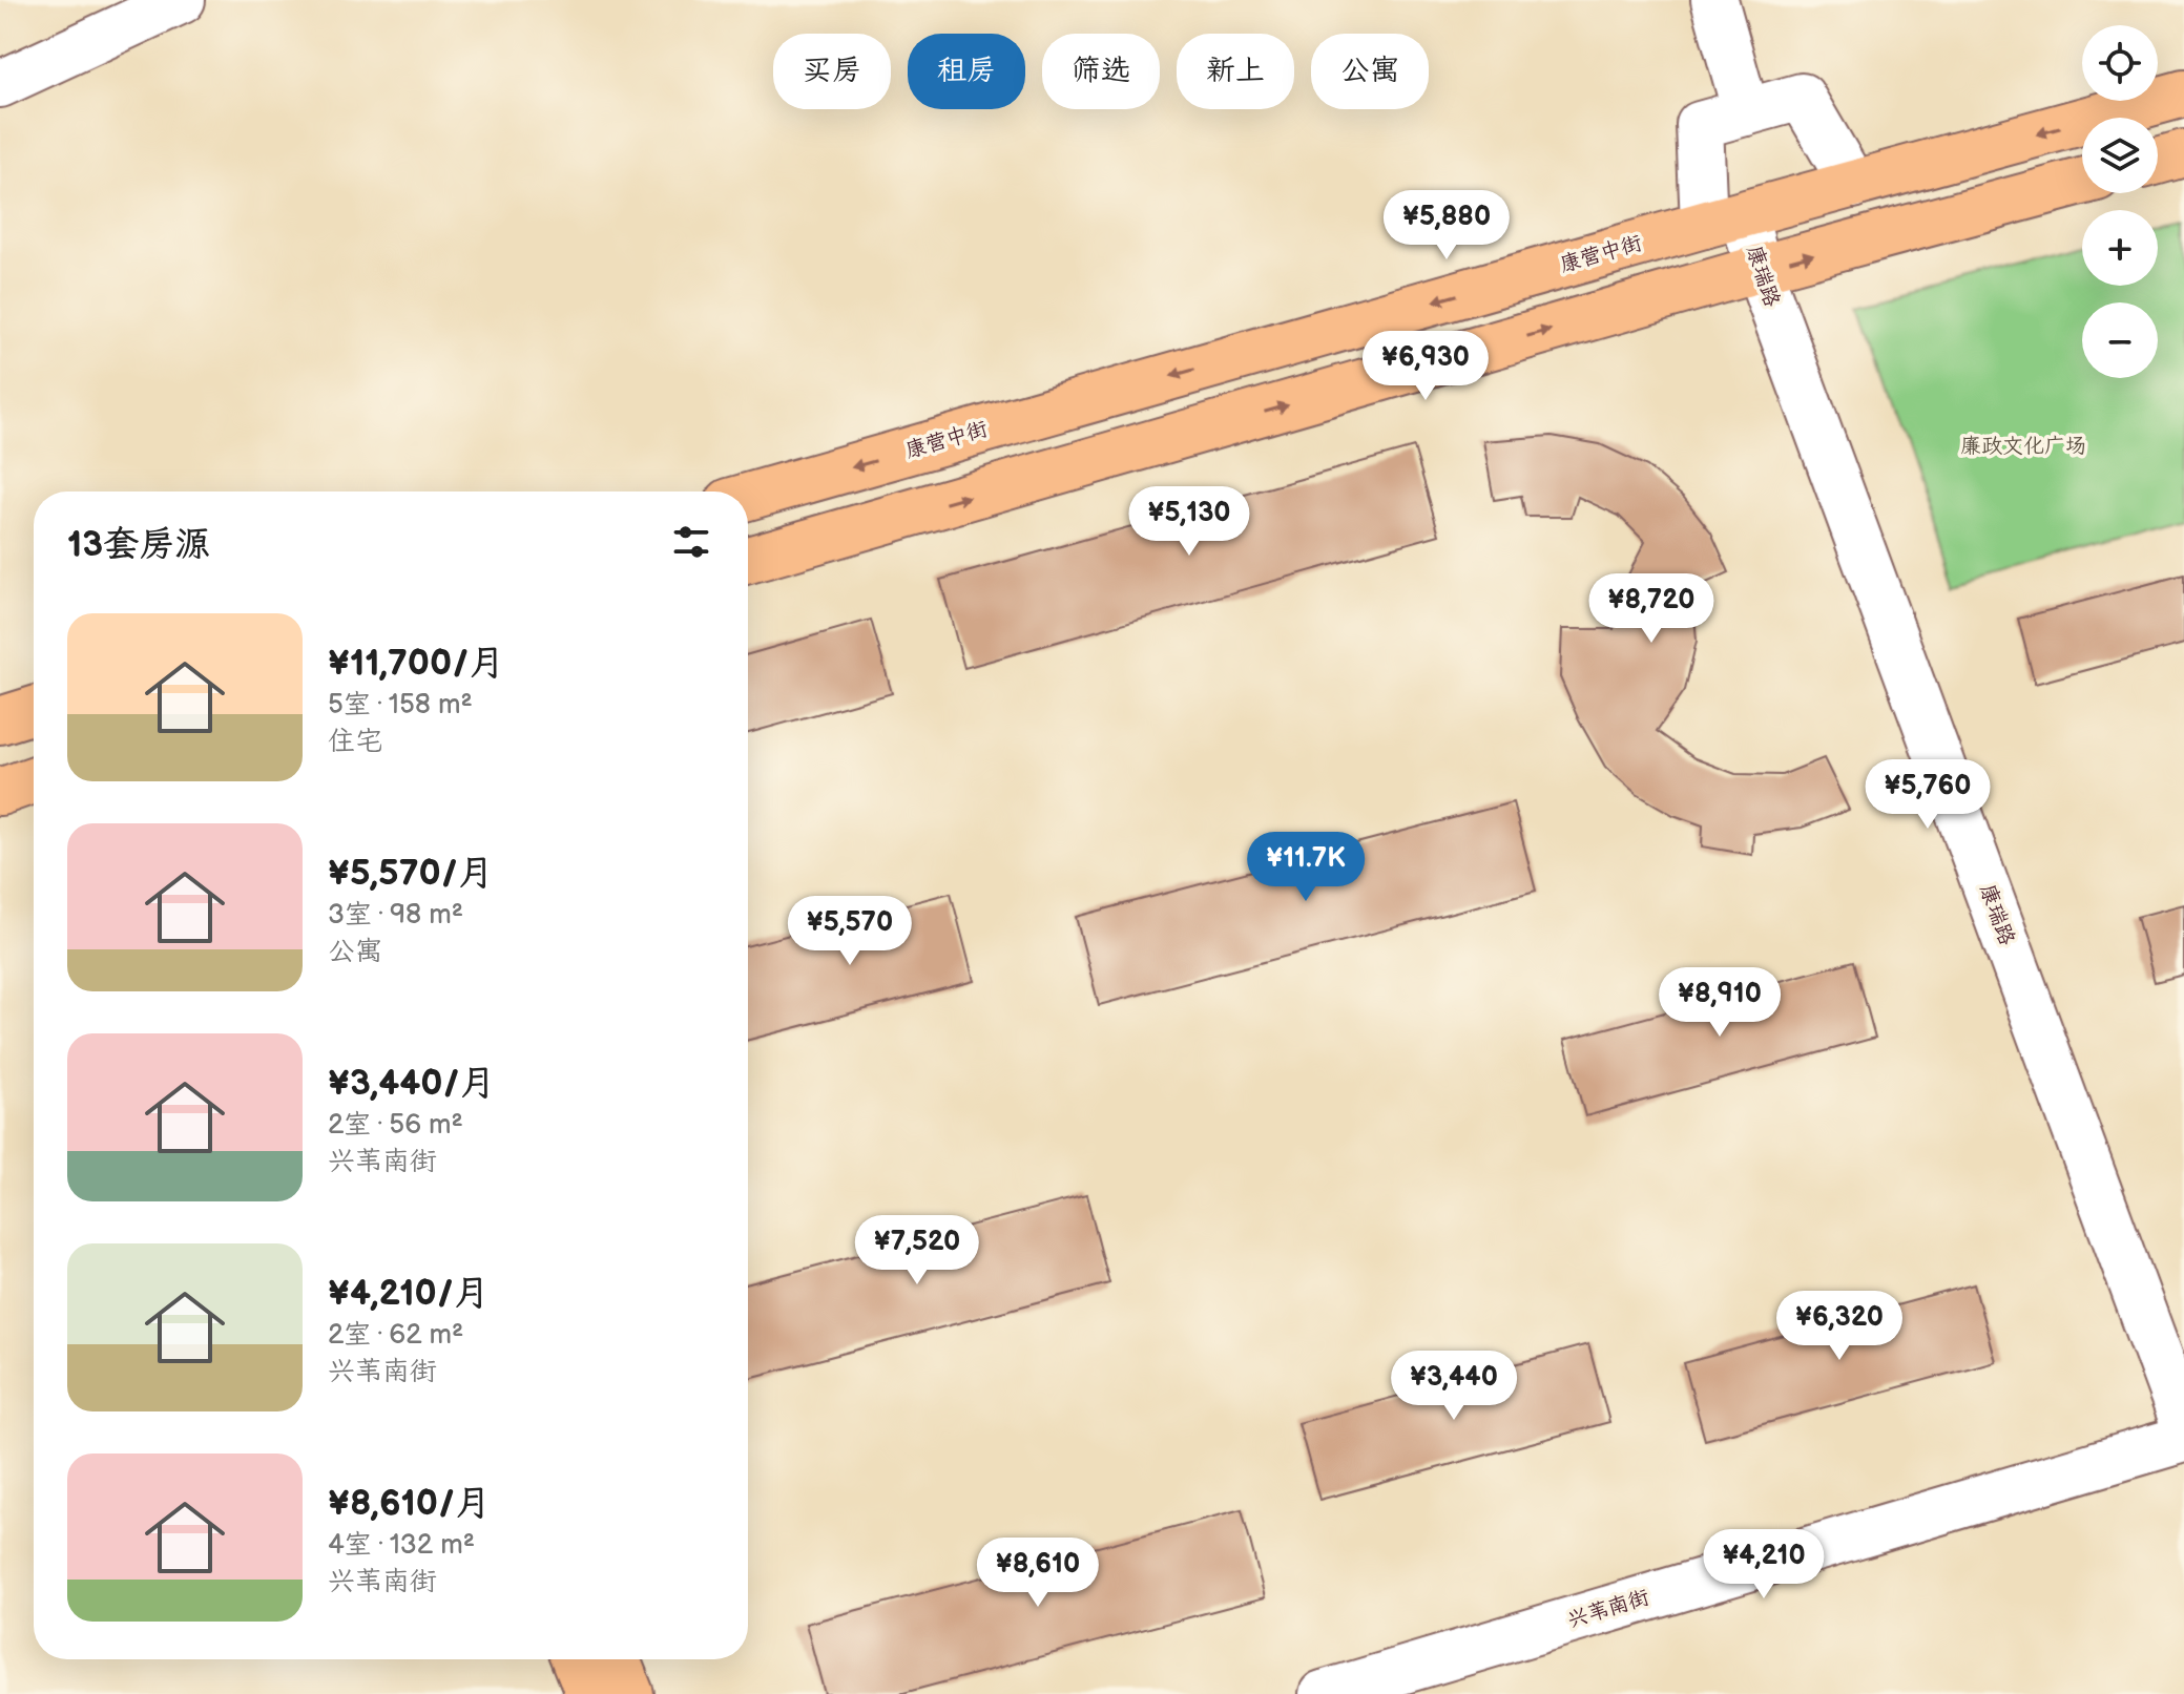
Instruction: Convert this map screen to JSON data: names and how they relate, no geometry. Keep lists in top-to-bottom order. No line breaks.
{"streets":{"main road":["康营中街"],"street":["康瑞路","兴苇南街"]},"crossings":[["康营中街","康瑞路"]],"parks":["廉政文化广场"],"page":{"map_buttons":["+","−"],"chip":["买房","租房","筛选","新上","公寓"],"price":["¥5,880","¥6,930","¥5,130","¥8,720","¥5,760","¥11.7K","¥5,570","¥8,910","¥7,520","¥6,320","¥3,440","¥4,210","¥8,610"],"heading":"13套房源","list":[{"name":"¥11,700/月","note":"5室 · 158 m² · 住宅"},{"name":"¥5,570/月","note":"3室 · 98 m² · 公寓"},{"name":"¥3,440/月","note":"2室 · 56 m² · 兴苇南街"},{"name":"¥4,210/月","note":"2室 · 62 m² · 兴苇南街"},{"name":"¥8,610/月","note":"4室 · 132 m² · 兴苇南街"}]}}
